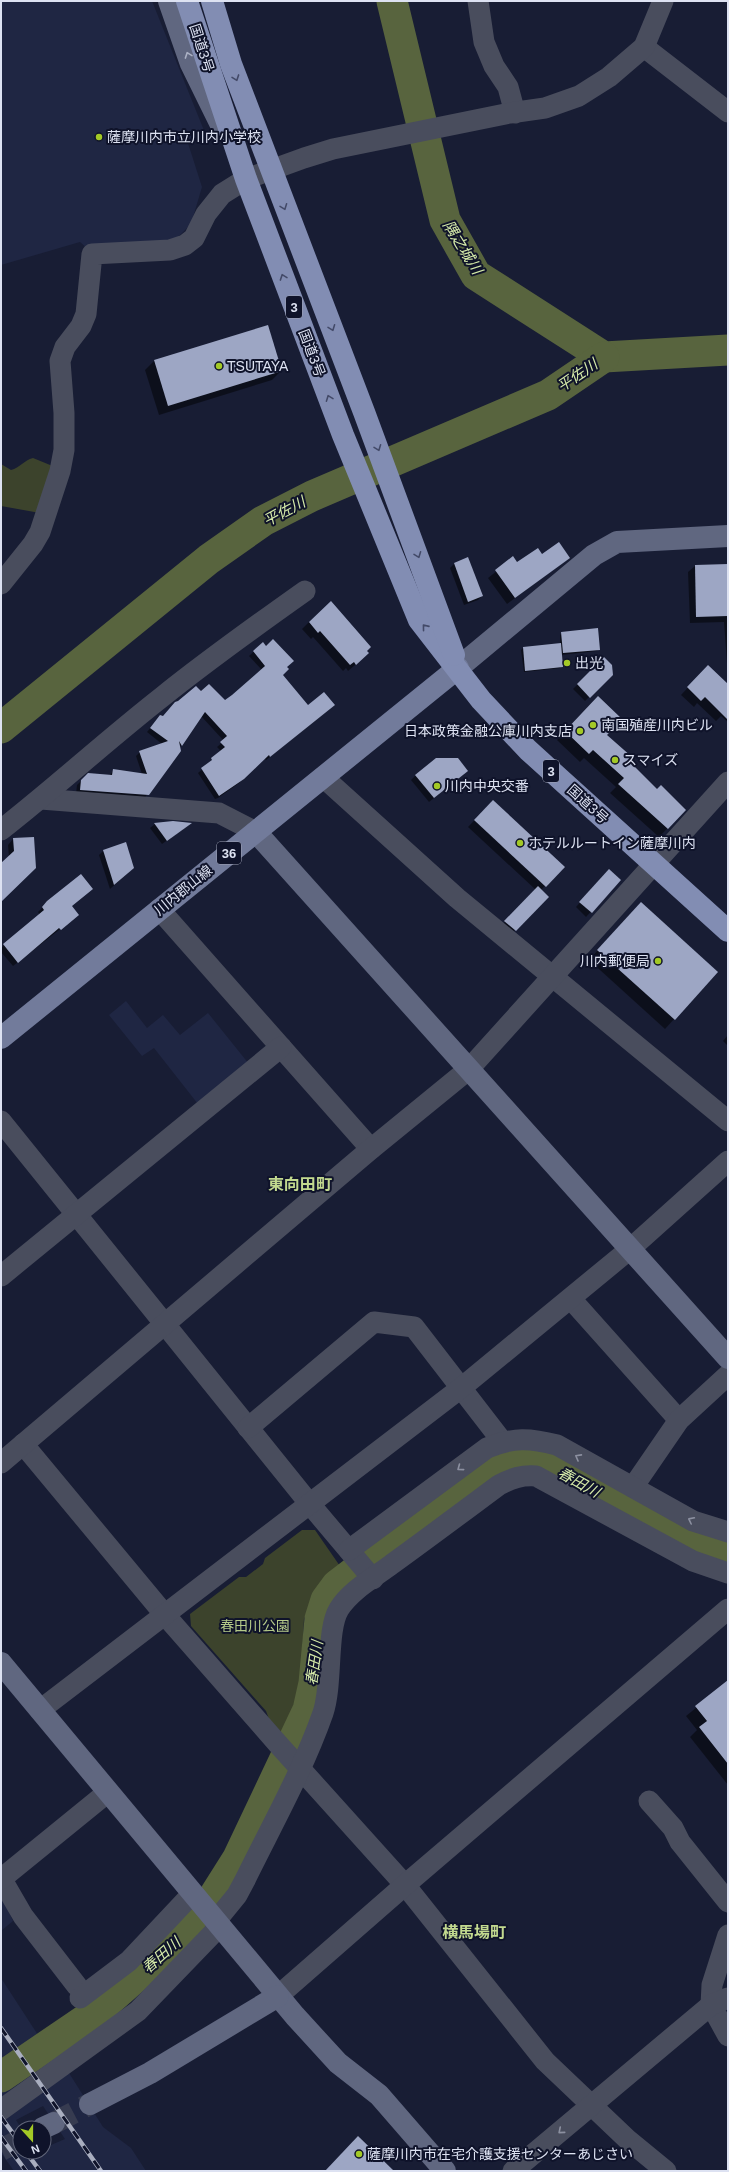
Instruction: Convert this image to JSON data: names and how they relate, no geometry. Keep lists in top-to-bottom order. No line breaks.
{"streets":{"highway":["国道3号","3"],"main road":["36","川内郡山線"]},"crossings":[["国道3号","川内郡山線"]],"districts":["東向田町","横馬場町"],"water":["隅之城川","平佐川","春田川"],"parks":["春田川公園"],"places":["薩摩川内市立川内小学校","TSUTAYA","出光","南国殖産川内ビル","日本政策金融公庫川内支店","スマイズ","川内中央交番","ホテルルートイン薩摩川内","川内郵便局","薩摩川内市在宅介護支援センターあじさい"],"north":"bottom"}
